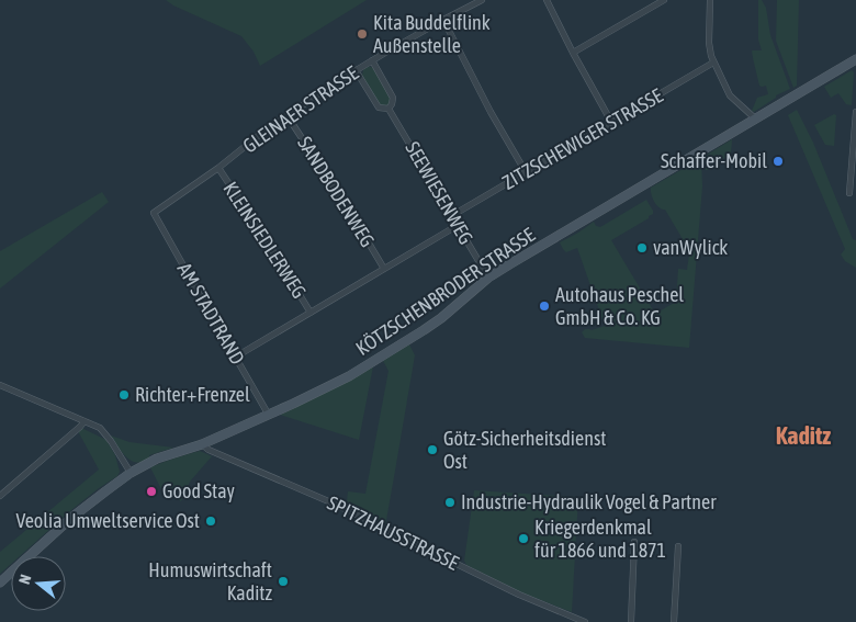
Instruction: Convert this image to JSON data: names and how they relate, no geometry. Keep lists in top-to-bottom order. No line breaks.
{"streets":{"street":["GLEINAER STRASSE","ZITZSCHEWIGER STRASSE","SANDBODENWEG","SEEWIESENWEG","KLEINSIEDLERWEG","KÖTZSCHENBRODER STRASSE","AM STADTRAND","SPITZHAUSSTRASSE"]},"crossings":[["GLEINAER STRASSE","SANDBODENWEG"],["GLEINAER STRASSE","SEEWIESENWEG"],["GLEINAER STRASSE","KLEINSIEDLERWEG"],["GLEINAER STRASSE","AM STADTRAND"],["ZITZSCHEWIGER STRASSE","SEEWIESENWEG"],["SEEWIESENWEG","KÖTZSCHENBRODER STRASSE"],["KÖTZSCHENBRODER STRASSE","AM STADTRAND"],["KÖTZSCHENBRODER STRASSE","SPITZHAUSSTRASSE"]],"districts":["Kaditz"],"places":["Kita Buddelflink Außenstelle","Schaffer-Mobil","vanWylick","Autohaus Peschel GmbH & Co. KG","Richter+Frenzel","Götz-Sicherheitsdienst Ost","Good Stay","Industrie-Hydraulik Vogel & Partner","Veolia Umweltservice Ost","Kriegerdenkmal für 1866 und 1871","Humuswirtschaft Kaditz"],"north":"left"}
